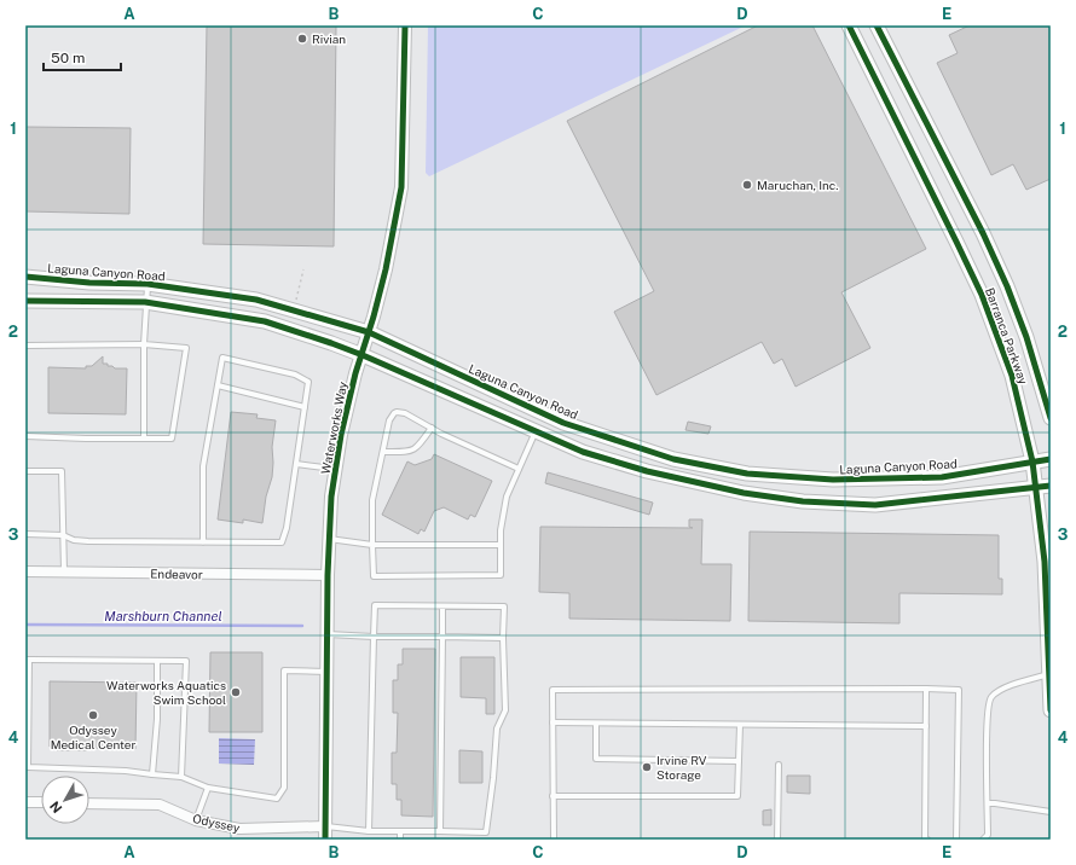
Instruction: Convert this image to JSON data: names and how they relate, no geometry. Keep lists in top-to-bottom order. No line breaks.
{"streets":{"main road":["Laguna Canyon Road","Barranca Parkway"],"street":["Waterworks Way","Endeavor","Odyssey"]},"crossings":[["Laguna Canyon Road","Barranca Parkway"],["Laguna Canyon Road","Waterworks Way"],["Waterworks Way","Endeavor"],["Waterworks Way","Odyssey"]],"water":["Marshburn Channel"],"places":["Rivian","Maruchan, Inc.","Waterworks Aquatics Swim School","Odyssey Medical Center","Irvine RV Storage"],"scale_bar":"50 m","north":"bottom left","grid":{"columns":["A","B","C","D","E"],"rows":["1","2","3","4"]}}
